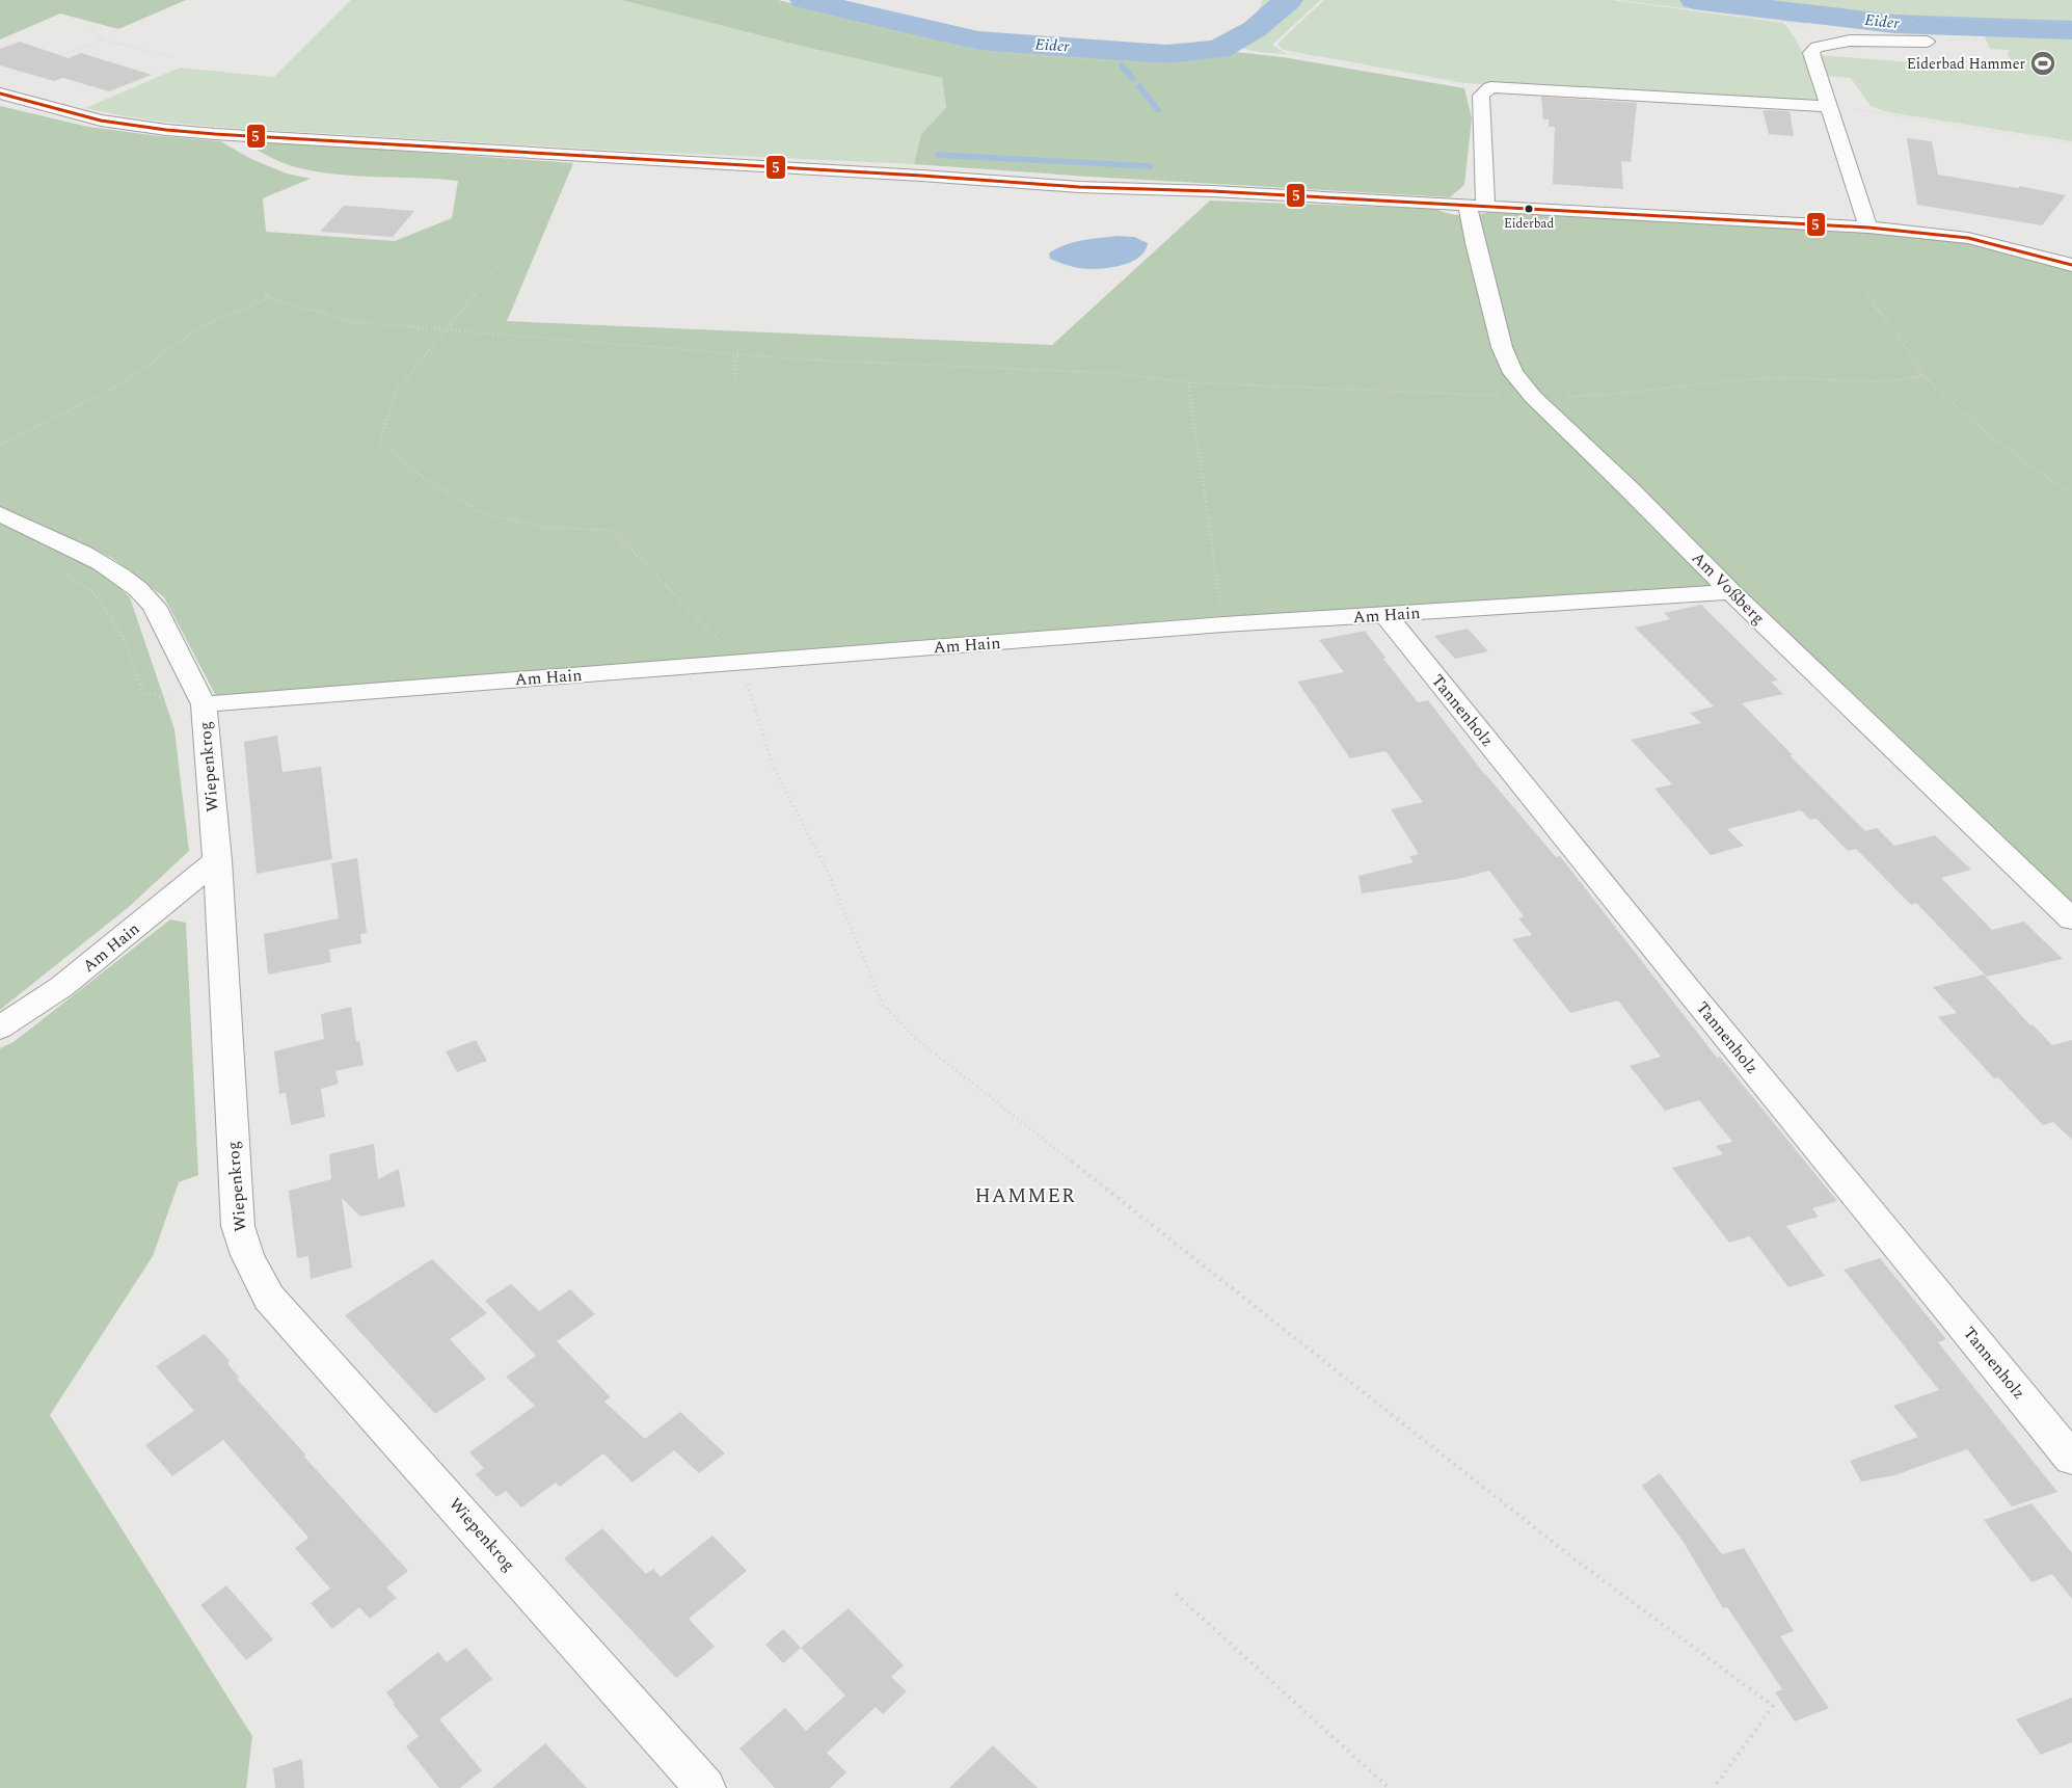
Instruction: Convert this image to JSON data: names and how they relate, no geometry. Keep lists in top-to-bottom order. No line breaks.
{"streets":{"street":["Am Voßberg","Am Hain","Tannenholz","Wiepenkrog"]},"crossings":[["Am Voßberg","Am Hain"],["Am Hain","Tannenholz"],["Am Hain","Wiepenkrog"]],"districts":["HAMMER"],"water":["Eider"],"places":{"sports":["Eiderbad Hammer"],"other":["Eiderbad"]},"lines":["transit line 5"]}
